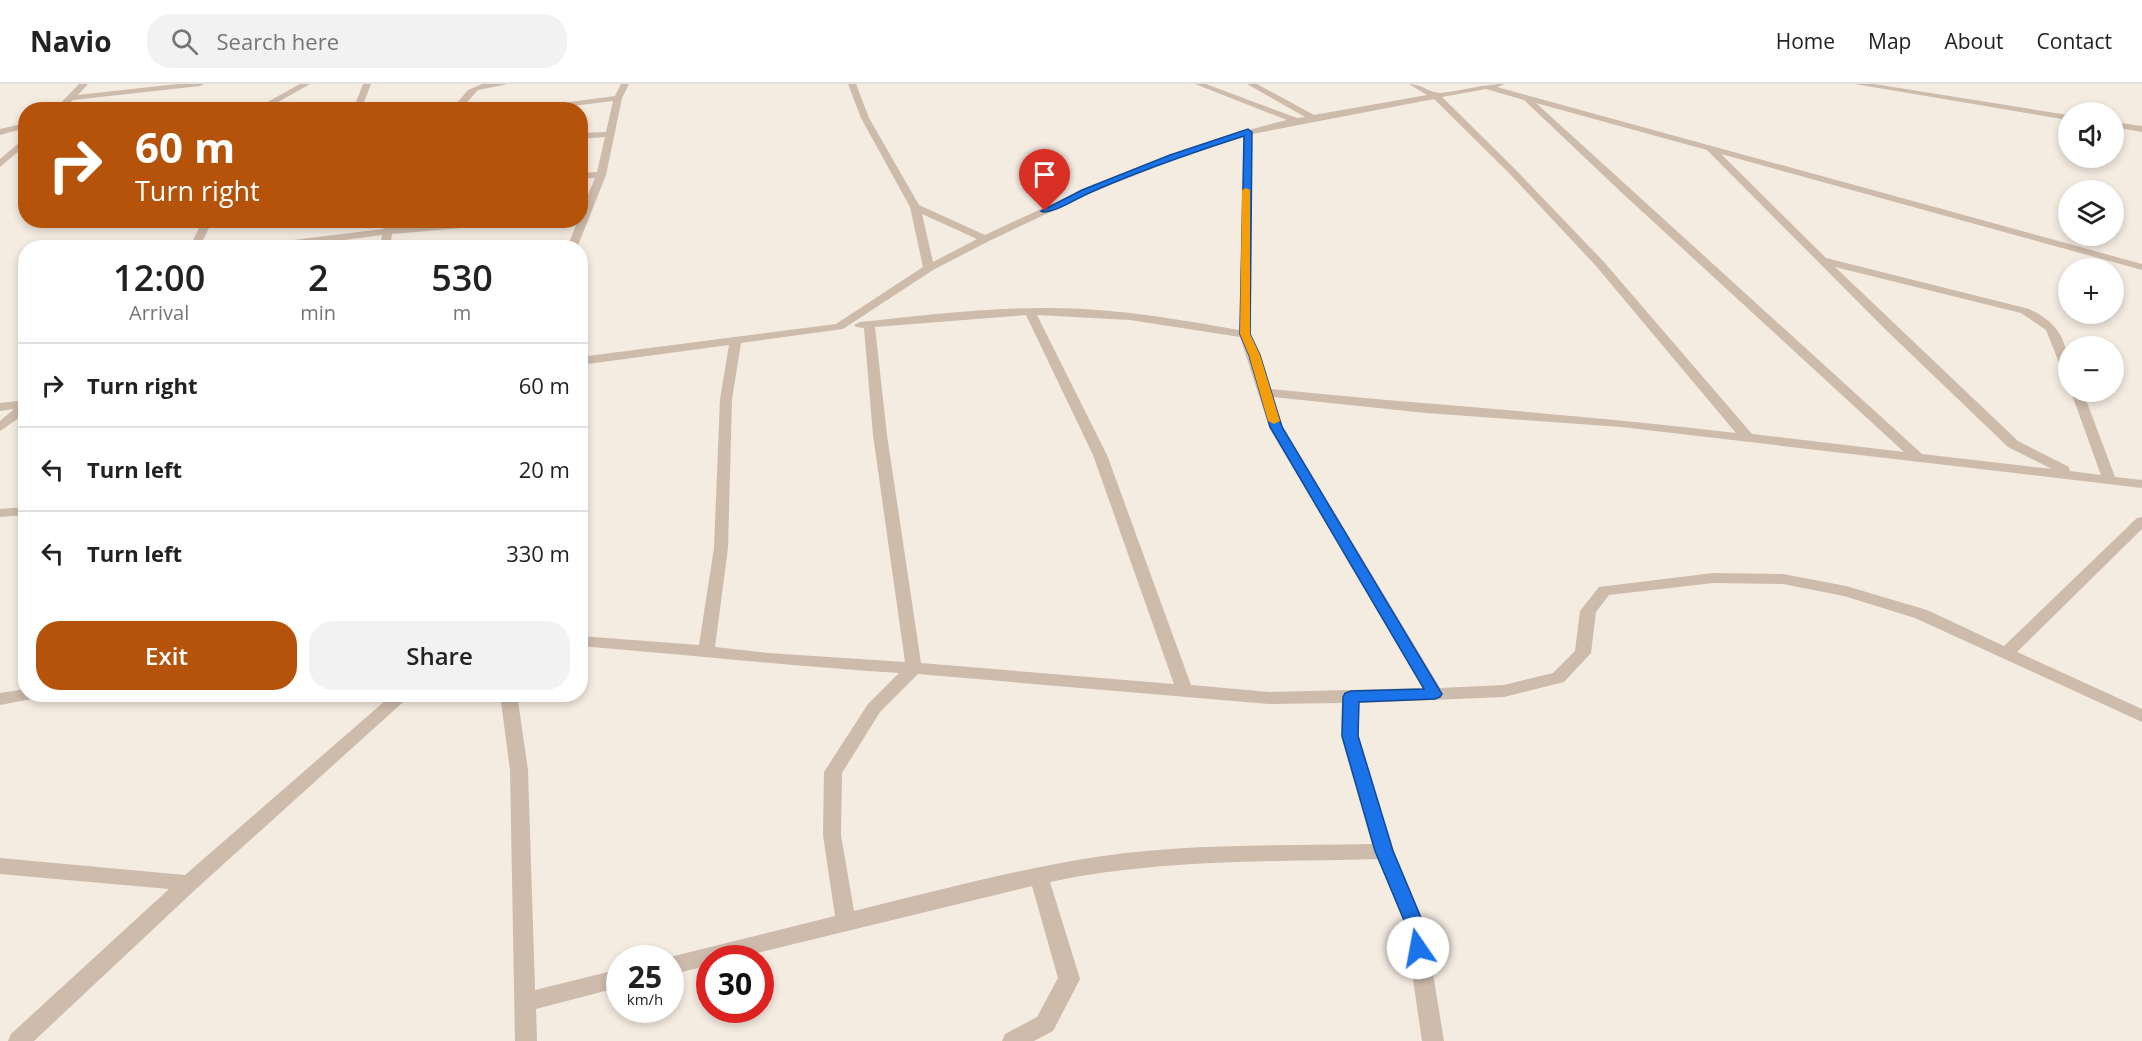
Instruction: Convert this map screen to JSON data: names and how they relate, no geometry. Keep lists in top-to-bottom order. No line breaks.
{"page":{"header":"Navio","search":"Search here","nav":["Home","Map","About","Contact"],"map_buttons":["+","−"],"turn":["60 m","Turn right"],"eta":["12:00","Arrival","2","min","530","m"],"list":[{"name":"Turn right","value":"60 m"},{"name":"Turn left","value":"20 m"},{"name":"Turn left","value":"330 m"}],"buttons":["Exit","Share"],"speed":"25 km/h","limit":"30"}}
